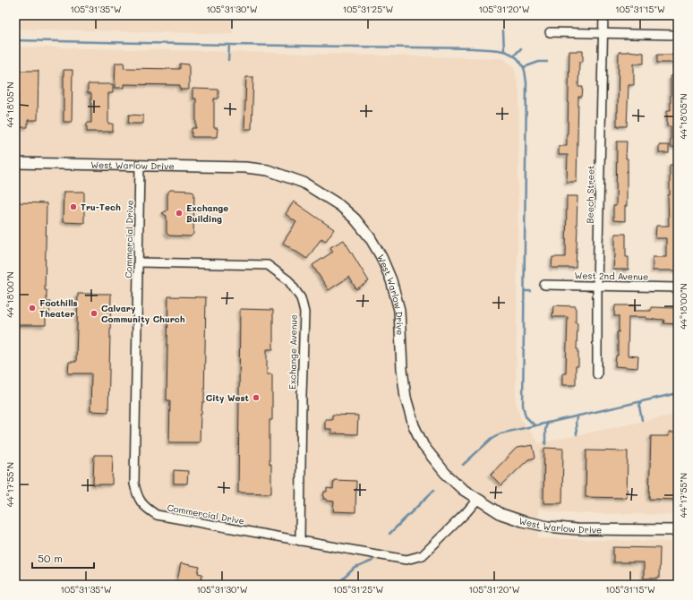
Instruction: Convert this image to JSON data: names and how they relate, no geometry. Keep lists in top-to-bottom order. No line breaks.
{"streets":{"street":["West Warlow Drive","Beech Street","Commercial Drive","West 2nd Avenue","Exchange Avenue"]},"crossings":[["West Warlow Drive","Commercial Drive"],["Beech Street","West 2nd Avenue"],["Commercial Drive","Exchange Avenue"]],"places":["Tru-Tech","Exchange Building","Foothills Theater","Calvary Community Church","City West"],"scale_bar":"50 m","coordinates":["105°31'35\"W","105°31'30\"W","105°31'25\"W","105°31'20\"W","105°31'15\"W","44°18'05\"N","44°18'00\"N","44°17'55\"N"]}
